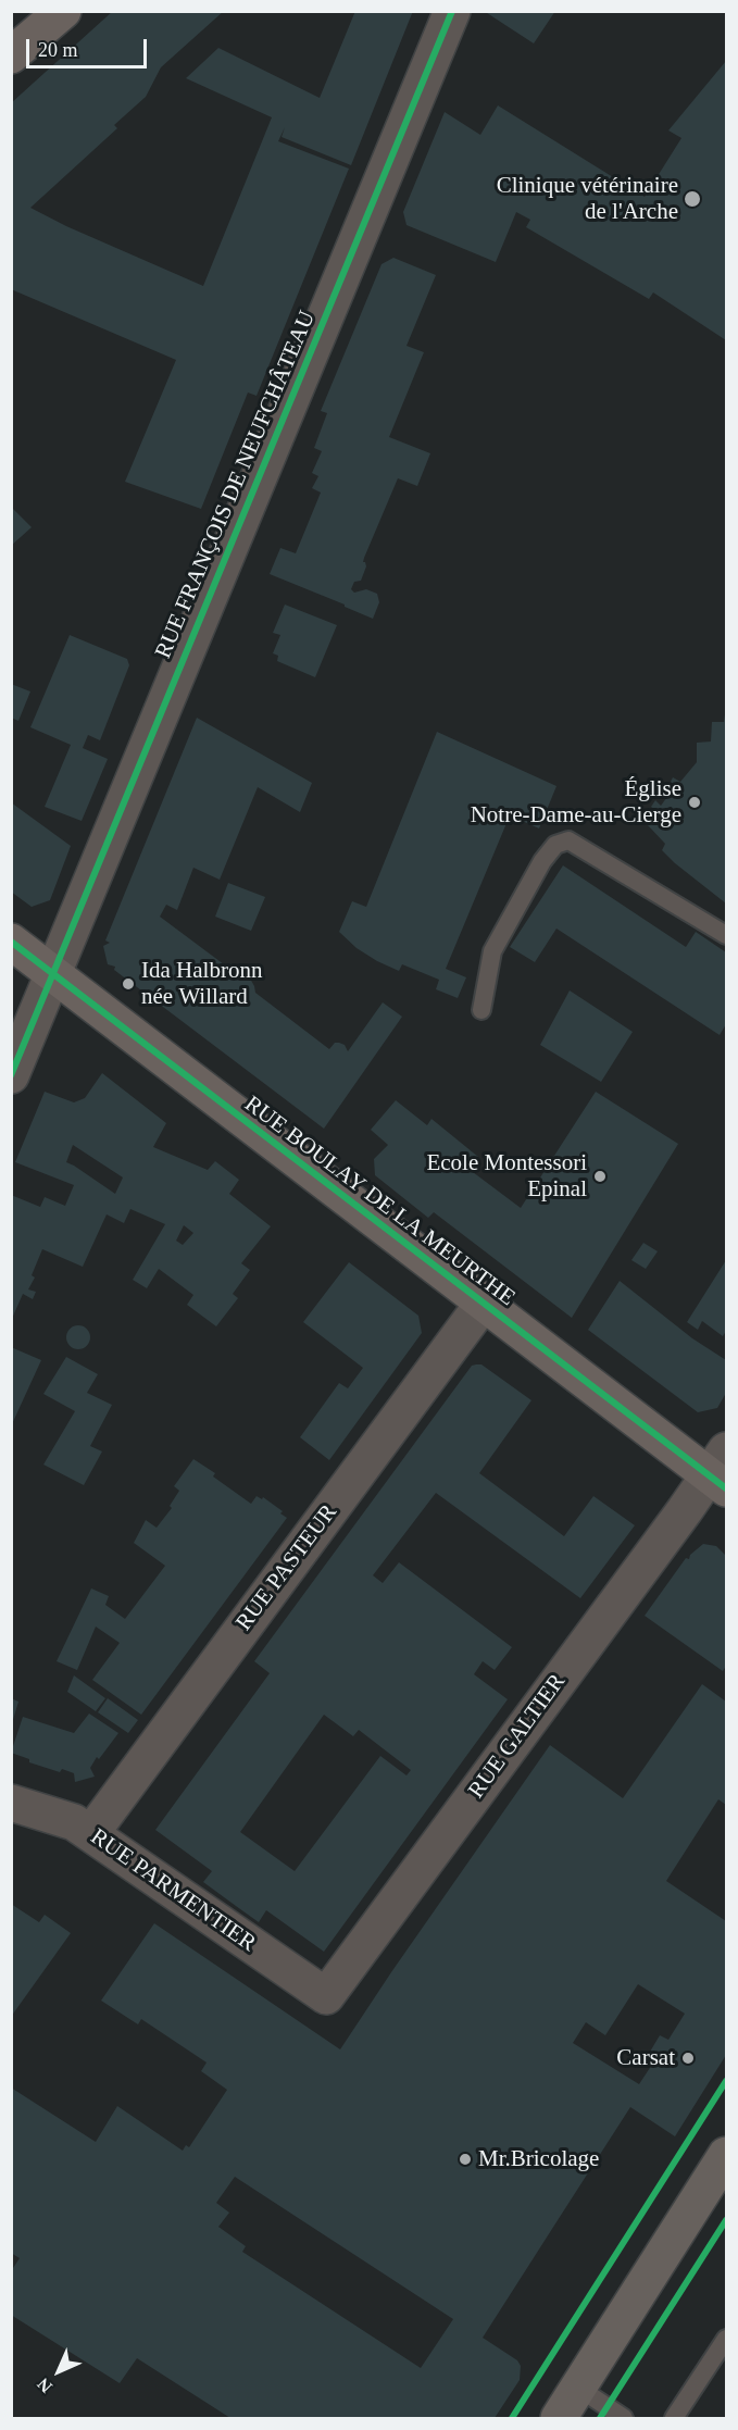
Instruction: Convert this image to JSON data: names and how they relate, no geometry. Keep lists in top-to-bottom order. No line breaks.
{"streets":{"main road":["RUE BOULAY DE LA MEURTHE"],"street":["RUE FRANÇOIS DE NEUFCHÂTEAU","RUE PASTEUR","RUE GALTIER","RUE PARMENTIER"]},"crossings":[["RUE FRANÇOIS DE NEUFCHÂTEAU","RUE BOULAY DE LA MEURTHE"],["RUE BOULAY DE LA MEURTHE","RUE PASTEUR"],["RUE BOULAY DE LA MEURTHE","RUE GALTIER"],["RUE PASTEUR","RUE PARMENTIER"],["RUE GALTIER","RUE PARMENTIER"]],"places":["Clinique vétérinaire de l'Arche","Église Notre-Dame-au-Cierge","Ida Halbronn née Willard","Ecole Montessori Epinal","Carsat","Mr.Bricolage"],"scale_bar":"20 m","north":"bottom left"}
